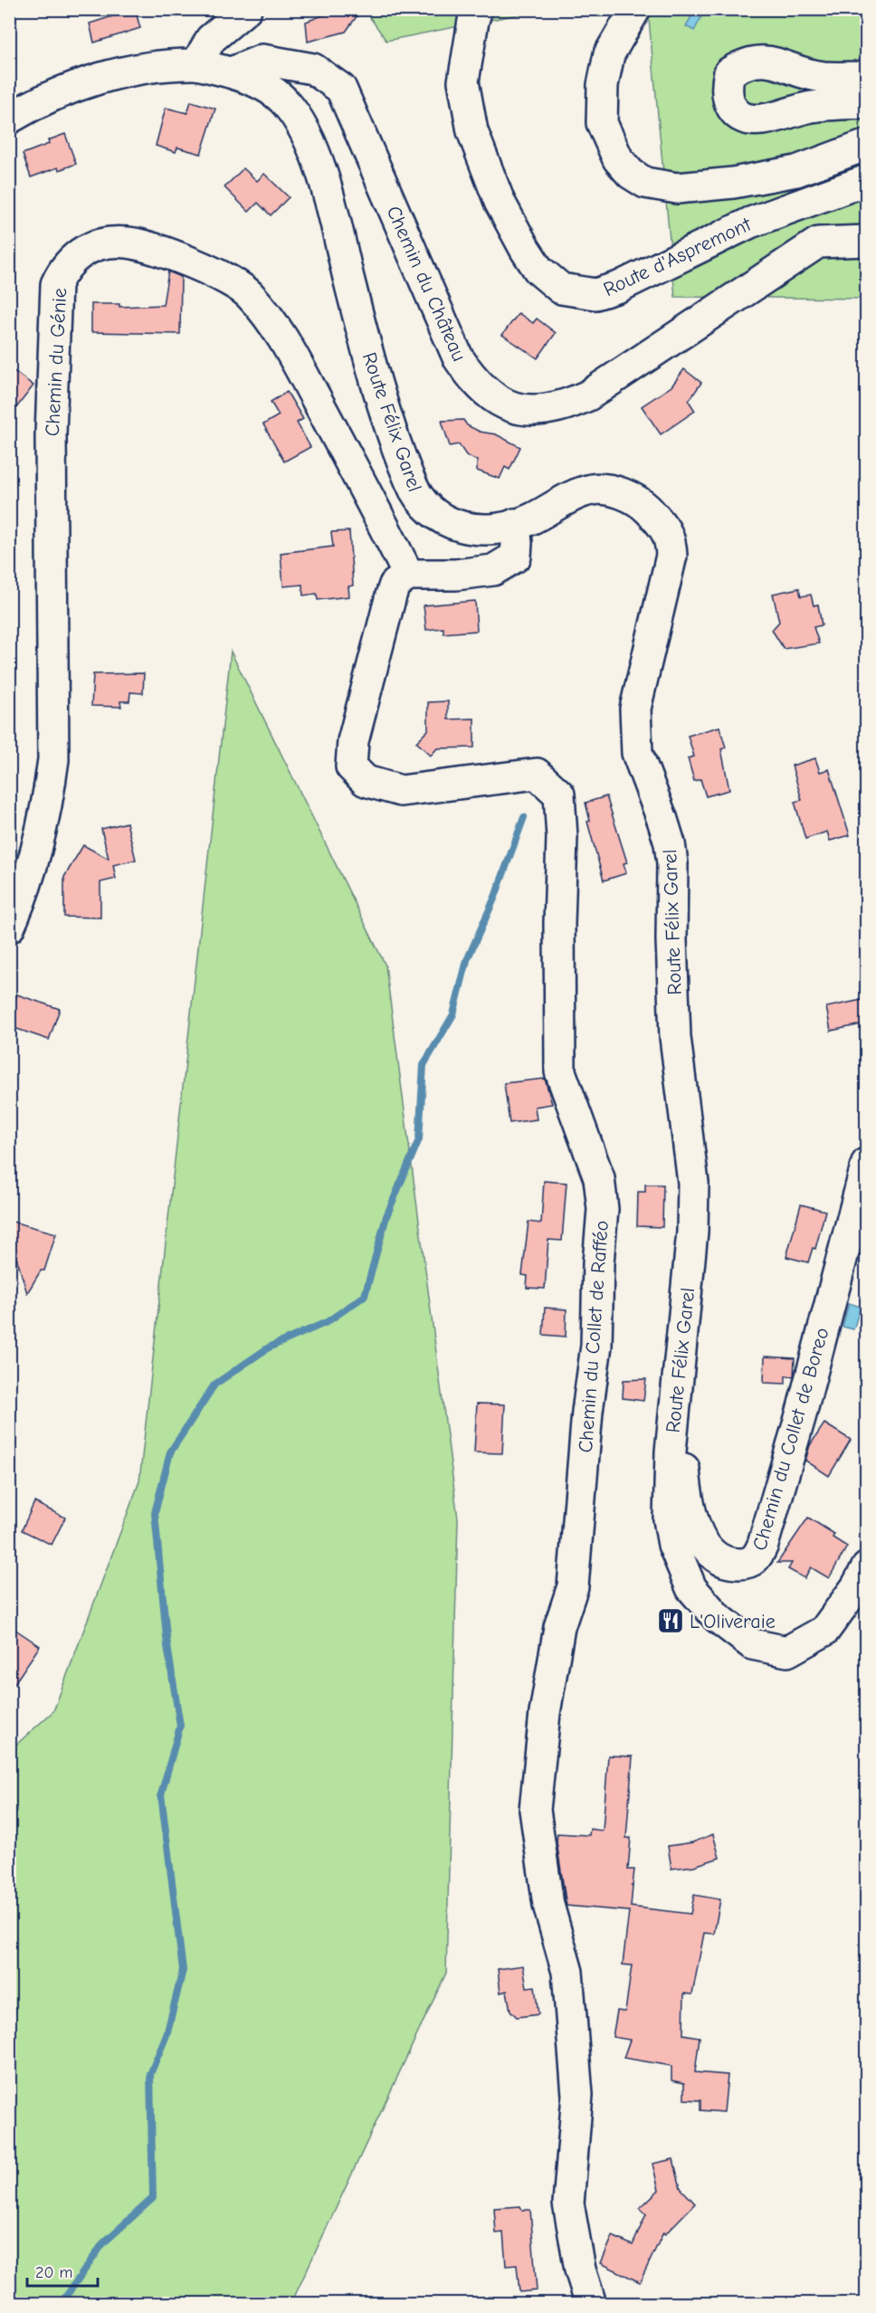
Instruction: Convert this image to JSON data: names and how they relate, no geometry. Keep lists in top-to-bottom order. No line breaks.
{"streets":{"street":["Route d'Aspremont","Chemin du Château","Chemin du Génie","Route Félix Garel","Chemin du Collet de Rafféo","Chemin du Collet de Boreo"]},"crossings":[["Chemin du Château","Route Félix Garel"],["Chemin du Génie","Chemin du Collet de Rafféo"],["Route Félix Garel","Chemin du Collet de Boreo"]],"places":{"restaurant":["L'Oliveraie"]},"scale_bar":"20 m"}
